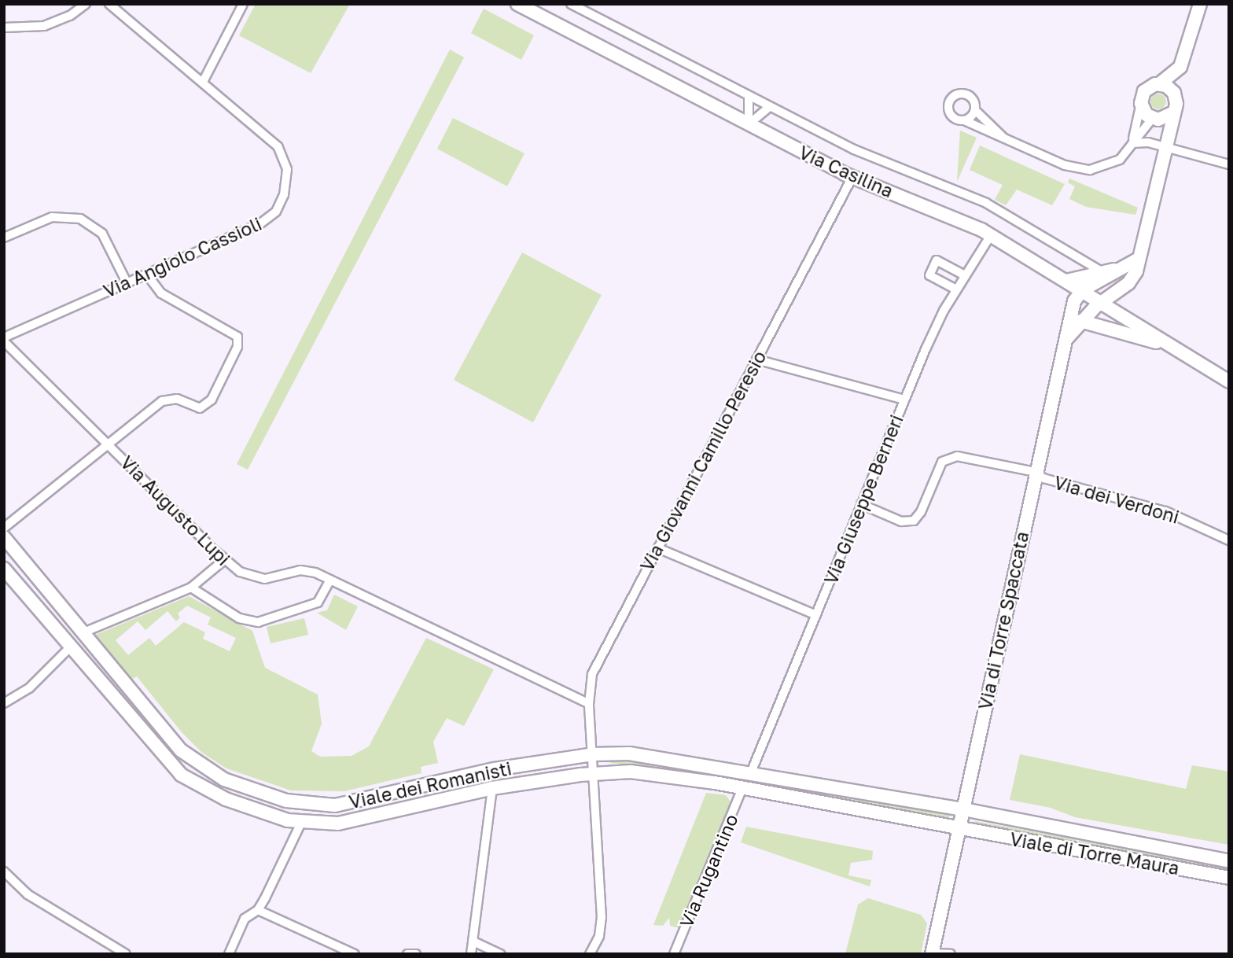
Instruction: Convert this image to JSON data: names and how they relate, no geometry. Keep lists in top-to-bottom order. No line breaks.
{"streets":{"street":["Via Casilina","Via Angiolo Cassioli","Via Giovanni Camillo Peresio","Via Giuseppe Berneri","Via dei Verdoni","Via Augusto Lupi","Via di Torre Spaccata","Viale dei Romanisti","Viale di Torre Maura","Via Rugantino"]},"crossings":[["Via Casilina","Via Giovanni Camillo Peresio"],["Via Casilina","Via Giuseppe Berneri"],["Via Casilina","Via di Torre Spaccata"],["Via Angiolo Cassioli","Via Augusto Lupi"],["Via Giovanni Camillo Peresio","Via Augusto Lupi"],["Via Giovanni Camillo Peresio","Viale dei Romanisti"],["Via Giuseppe Berneri","Via dei Verdoni"],["Via Giuseppe Berneri","Viale dei Romanisti"],["Via dei Verdoni","Via di Torre Spaccata"],["Via di Torre Spaccata","Viale dei Romanisti"],["Via di Torre Spaccata","Viale di Torre Maura"],["Viale dei Romanisti","Viale di Torre Maura"],["Viale dei Romanisti","Via Rugantino"]]}
